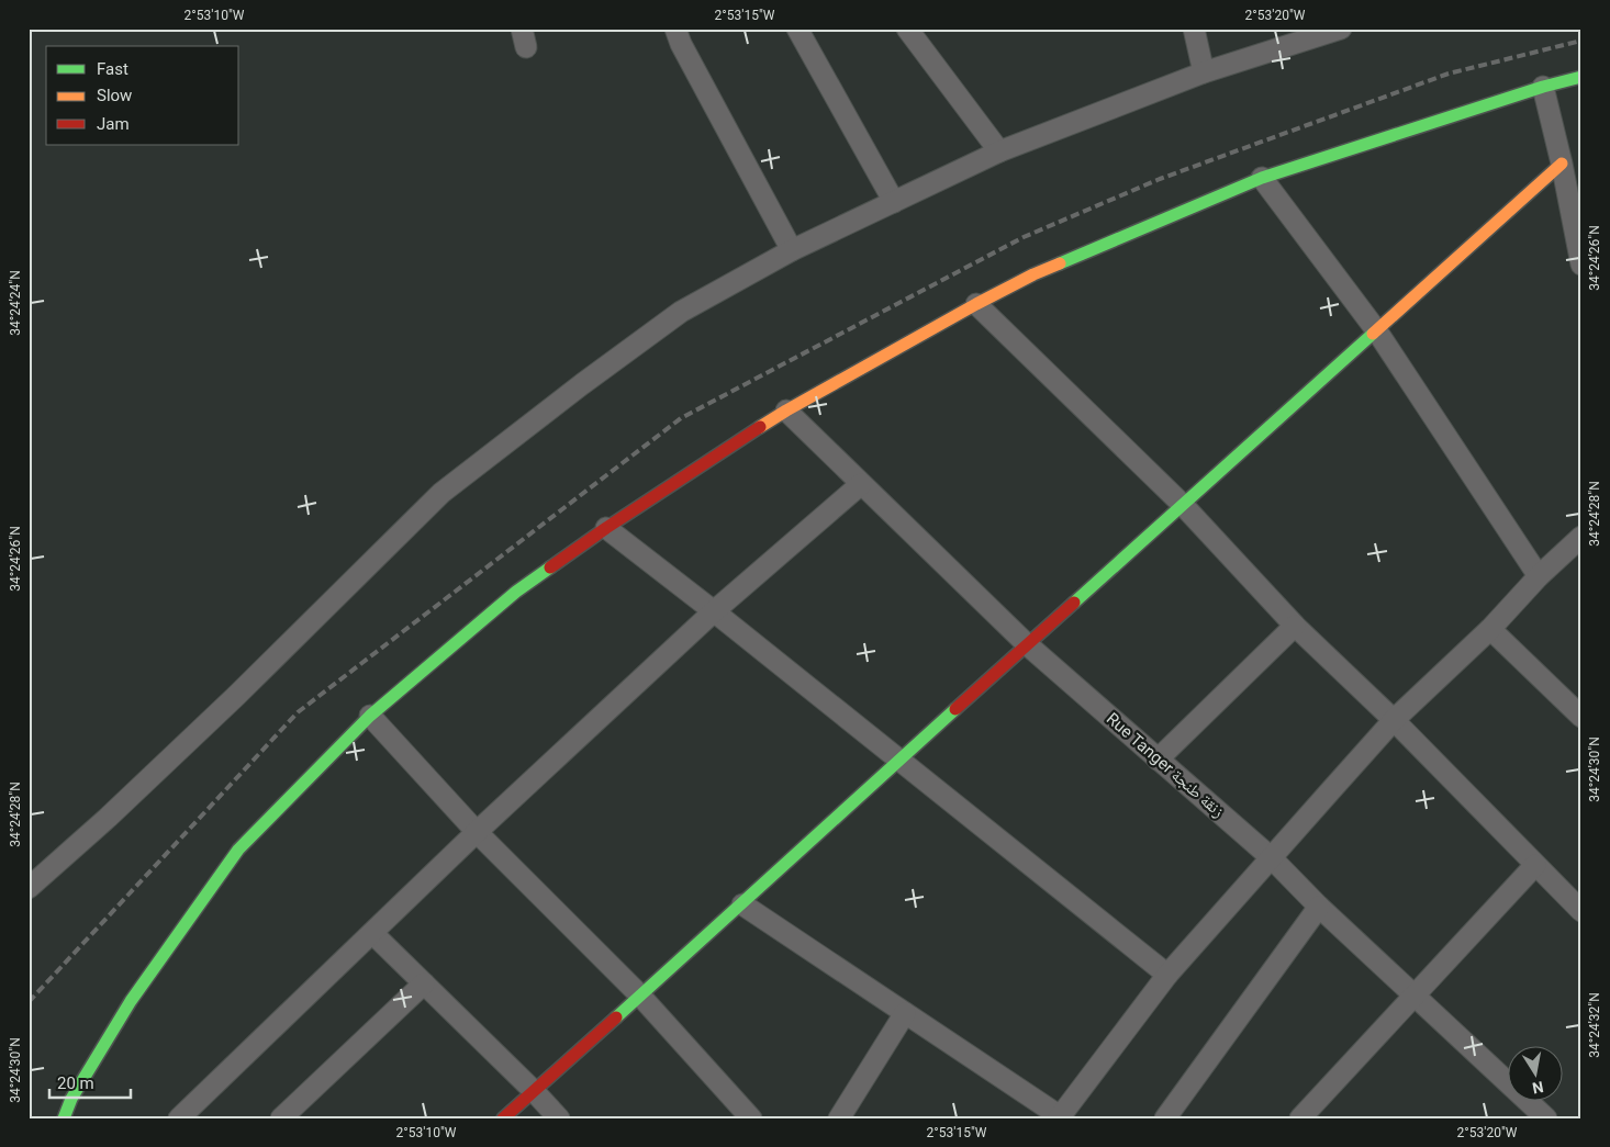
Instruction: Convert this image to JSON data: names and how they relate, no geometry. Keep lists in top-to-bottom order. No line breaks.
{"streets":{"street":["Rue Tanger زنقة طنجة"]},"legend":["Fast","Slow","Jam"],"scale_bar":"20 m","north":"bottom","coordinates":["2°53'10\"W","2°53'15\"W","2°53'20\"W","34°24'26\"N","34°24'24\"N","34°24'28\"N","34°24'30\"N","34°24'32\"N"]}
